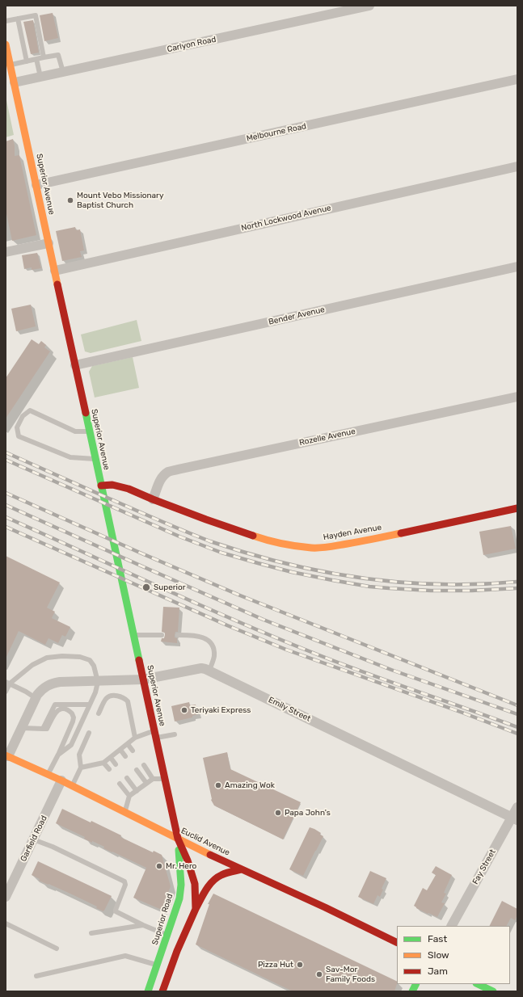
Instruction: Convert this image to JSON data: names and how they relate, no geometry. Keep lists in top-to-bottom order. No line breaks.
{"streets":{"main road":["Superior Avenue","Hayden Avenue","Euclid Avenue","Superior Road"],"street":["Carlyon Road","Melbourne Road","North Lockwood Avenue","Bender Avenue","Rozelle Avenue","Emily Street","Garfield Road","Fay Street"]},"crossings":[["Carlyon Road","Superior Avenue"],["Melbourne Road","Superior Avenue"],["Superior Avenue","North Lockwood Avenue"],["Superior Avenue","Bender Avenue"],["Superior Avenue","Hayden Avenue"],["Superior Avenue","Emily Street"],["Superior Avenue","Euclid Avenue"],["Superior Avenue","Superior Road"],["Rozelle Avenue","Hayden Avenue"],["Emily Street","Fay Street"],["Garfield Road","Euclid Avenue"],["Euclid Avenue","Superior Road"]],"places":["Mount Vebo Missionary Baptist Church","Superior","Teriyaki Express","Amazing Wok","Papa John's","Mr. Hero","Pizza Hut","Sav-Mor Family Foods"],"legend":["Fast","Slow","Jam"]}
